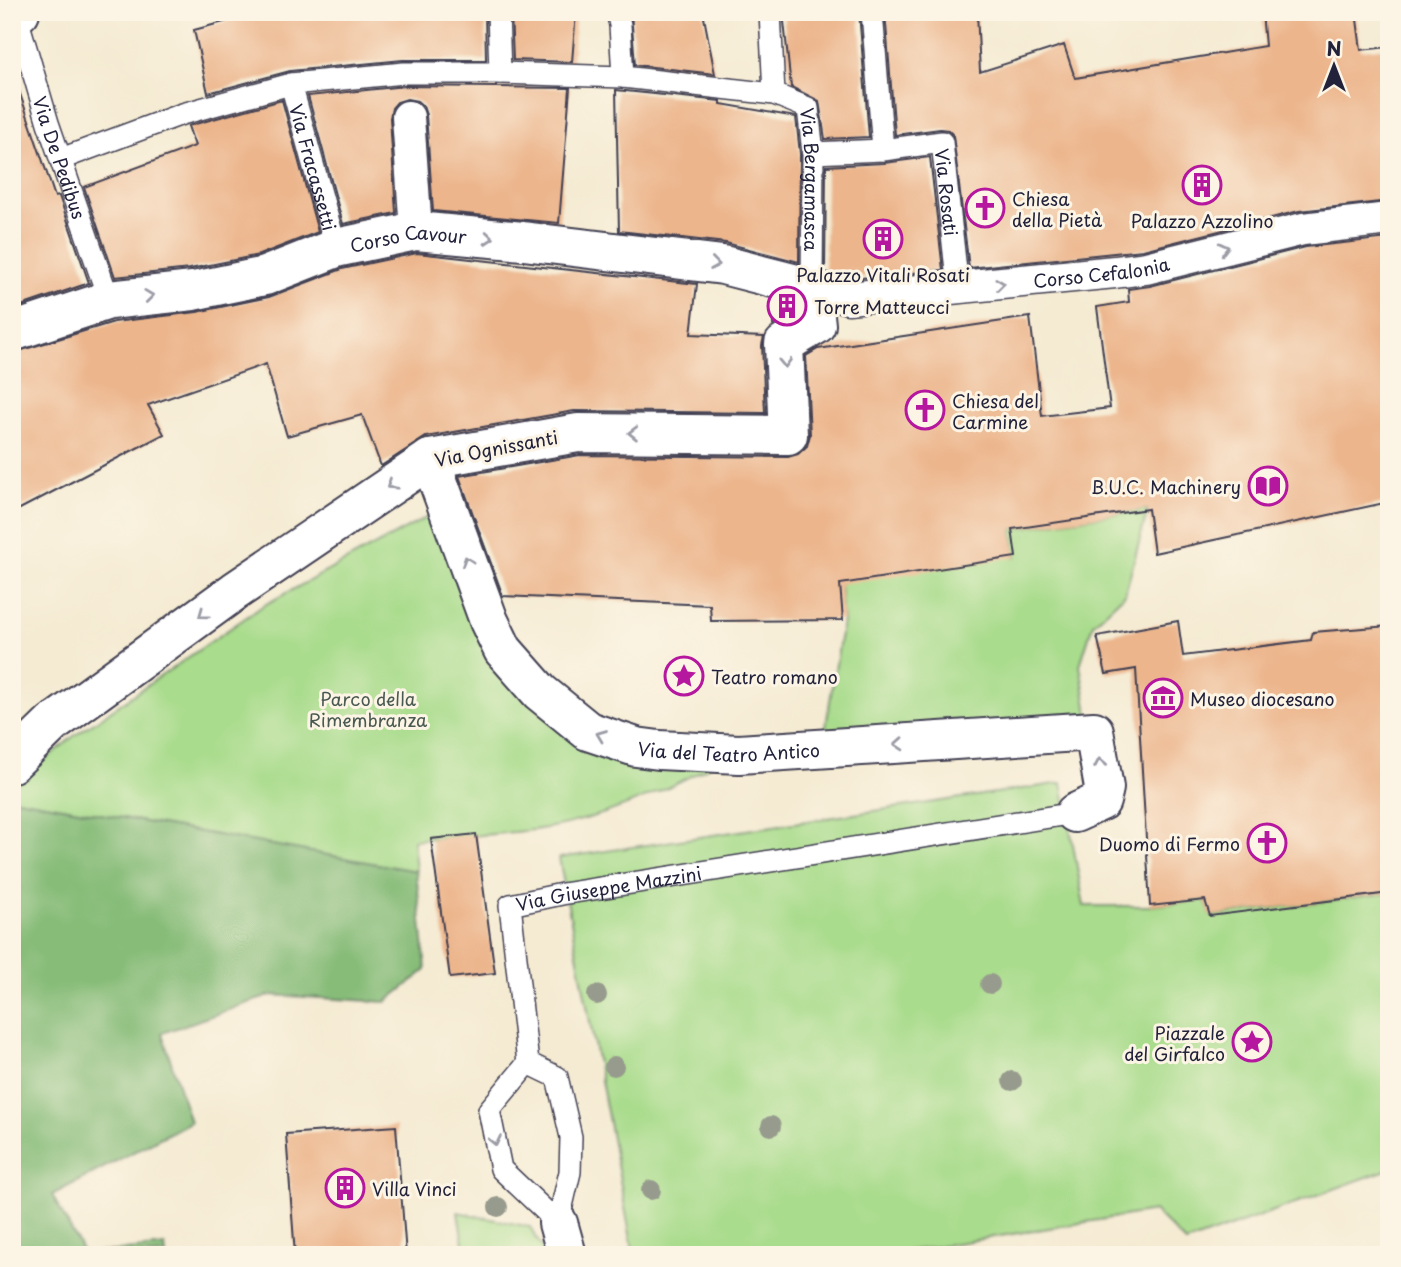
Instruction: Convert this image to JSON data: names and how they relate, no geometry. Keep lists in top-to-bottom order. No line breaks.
{"streets":{"street":["Corso Cavour","Corso Cefalonia","Via Ognissanti","Via del Teatro Antico"],"lane":["Via De Pedibus","Via Fracassetti","Via Bergamasca","Via Rosati","Via Giuseppe Mazzini"]},"crossings":[["Via De Pedibus","Corso Cavour"],["Via Fracassetti","Corso Cavour"],["Via Bergamasca","Via Rosati"],["Via Bergamasca","Corso Cavour"],["Via Bergamasca","Corso Cefalonia"],["Via Bergamasca","Via Ognissanti"],["Via Rosati","Corso Cefalonia"],["Corso Cavour","Corso Cefalonia"],["Corso Cavour","Via Ognissanti"],["Corso Cefalonia","Via Ognissanti"],["Via Ognissanti","Via del Teatro Antico"],["Via del Teatro Antico","Via Giuseppe Mazzini"]],"one_way":["Corso Cavour","Corso Cefalonia","Via Ognissanti"],"parks":["Parco della Rimembranza"],"places":{"building":["Palazzo Azzolino","Palazzo Vitali Rosati","Torre Matteucci","Villa Vinci"],"church":["Chiesa della Pietà","Chiesa del Carmine","Duomo di Fermo"],"library":["B.U.C. Machinery"],"place":["Teatro romano","Piazzale del Girfalco"],"museum":["Museo diocesano"]},"north":"top"}
